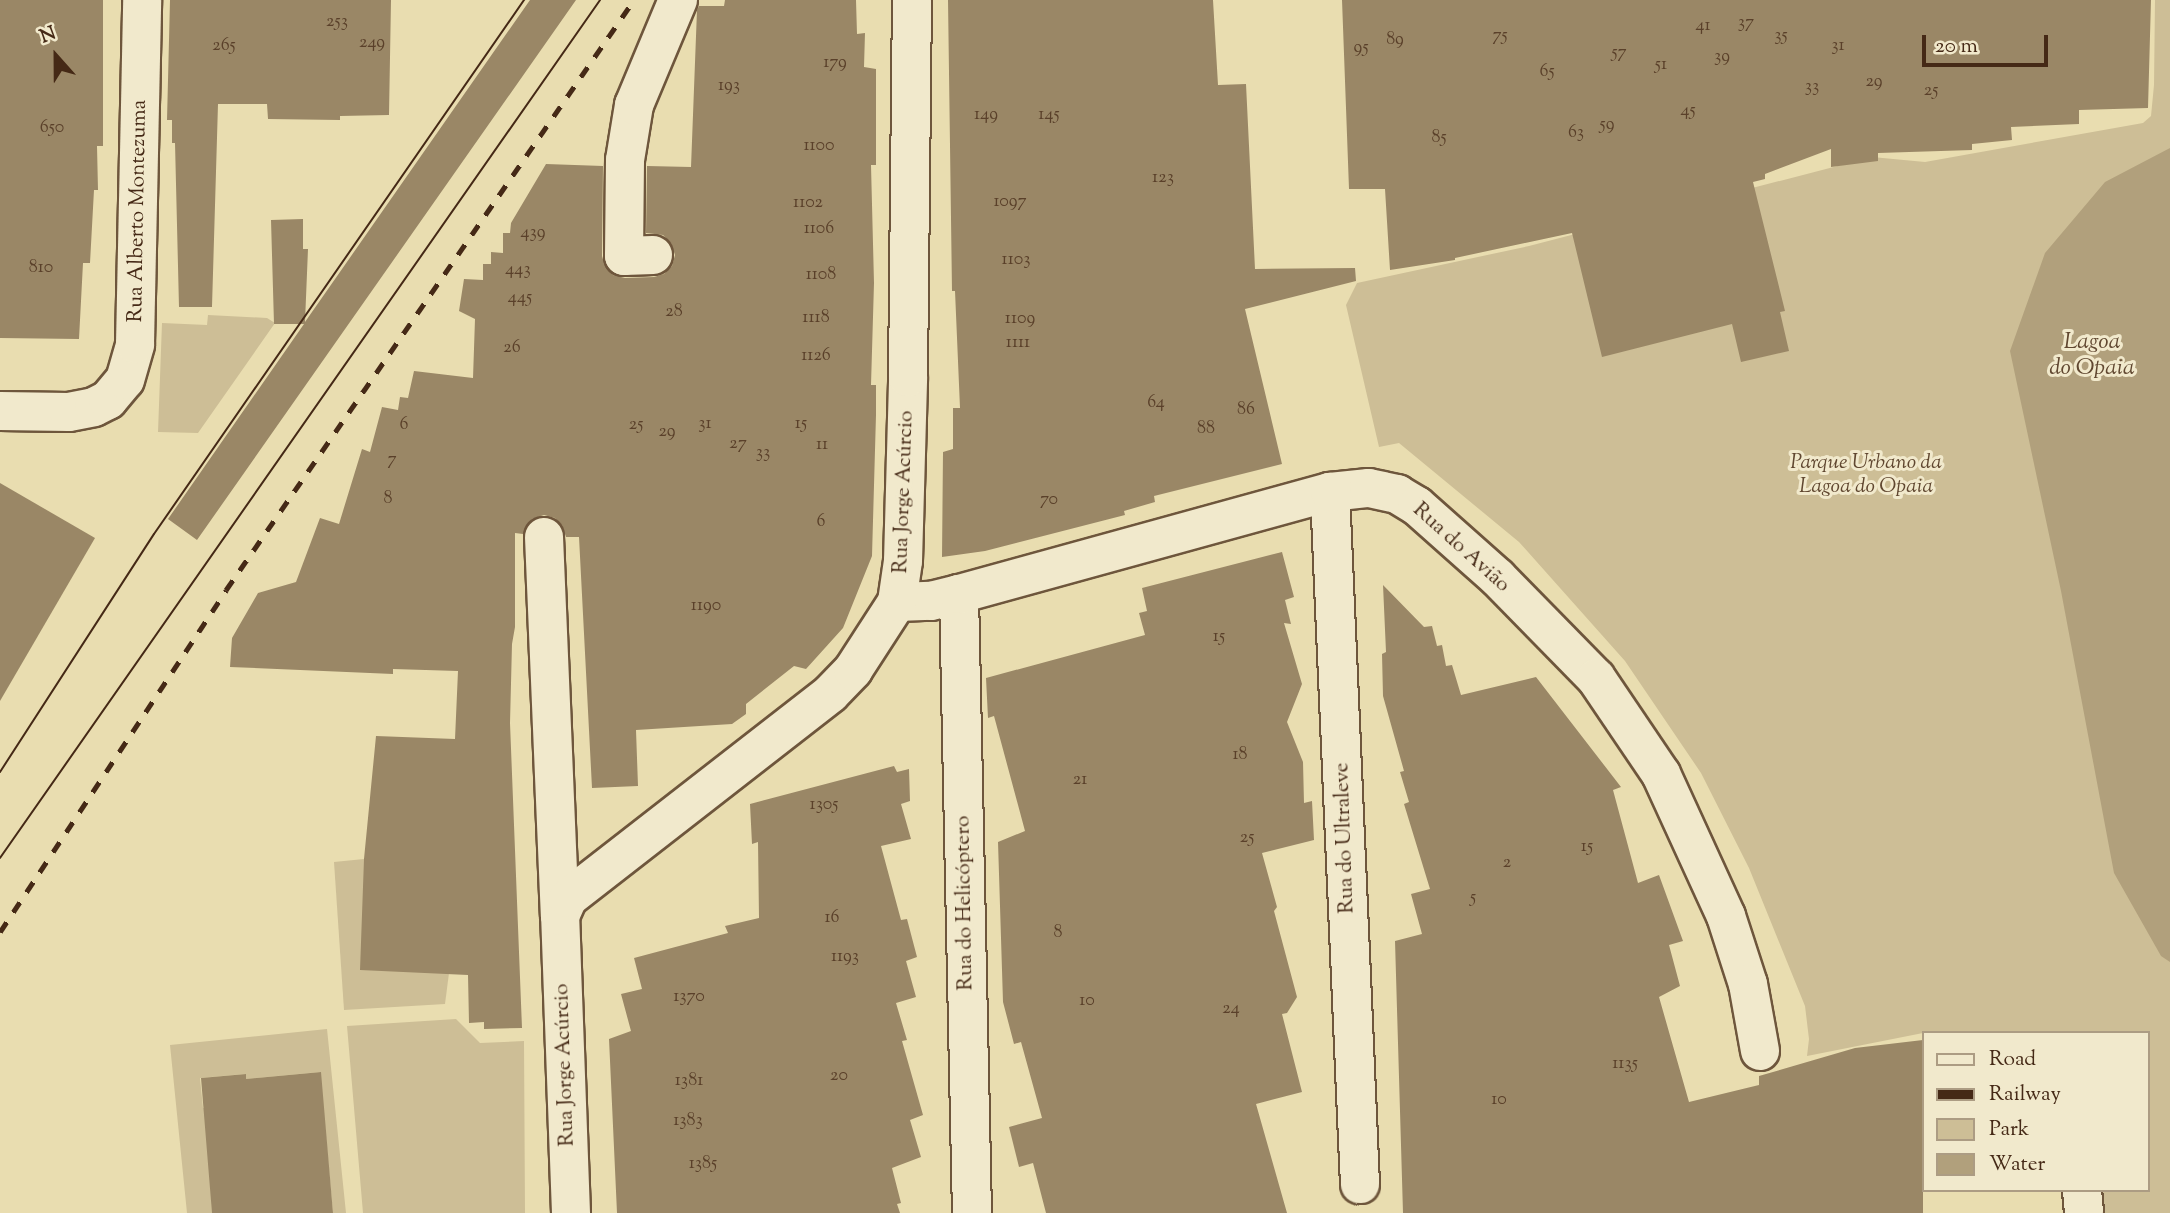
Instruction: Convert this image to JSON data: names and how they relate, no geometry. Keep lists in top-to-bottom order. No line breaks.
{"streets":{"street":["Rua Alberto Montezuma","Rua Jorge Acúrcio","Rua do Avião","Rua do Ultraleve","Rua do Helicóptero"]},"crossings":[["Rua Jorge Acúrcio","Rua do Avião"],["Rua do Avião","Rua do Ultraleve"],["Rua do Avião","Rua do Helicóptero"]],"water":["Lagoa do Opaia"],"parks":["Parque Urbano da Lagoa do Opaia"],"house_numbers":["253","37","41","75","35","89","249","265","31","95","57","39","179","51","65","29","193","33","25","45","149","145","59","650","63","85","1100","123","1097","1102","1106","439","1103","810","443","1108","445","28","1118","1109","1111","26","1126","64","86","31","15","6","25","88","29","27","11","33","7","8","70","6","1190","15","18","21","1305","25","15","2","5","16","8","1193","1370","10","24","1135","20","1381","10","1383","1385"],"legend":["Road","Railway","Park","Water"],"scale_bar":"20 m","north":"top"}
